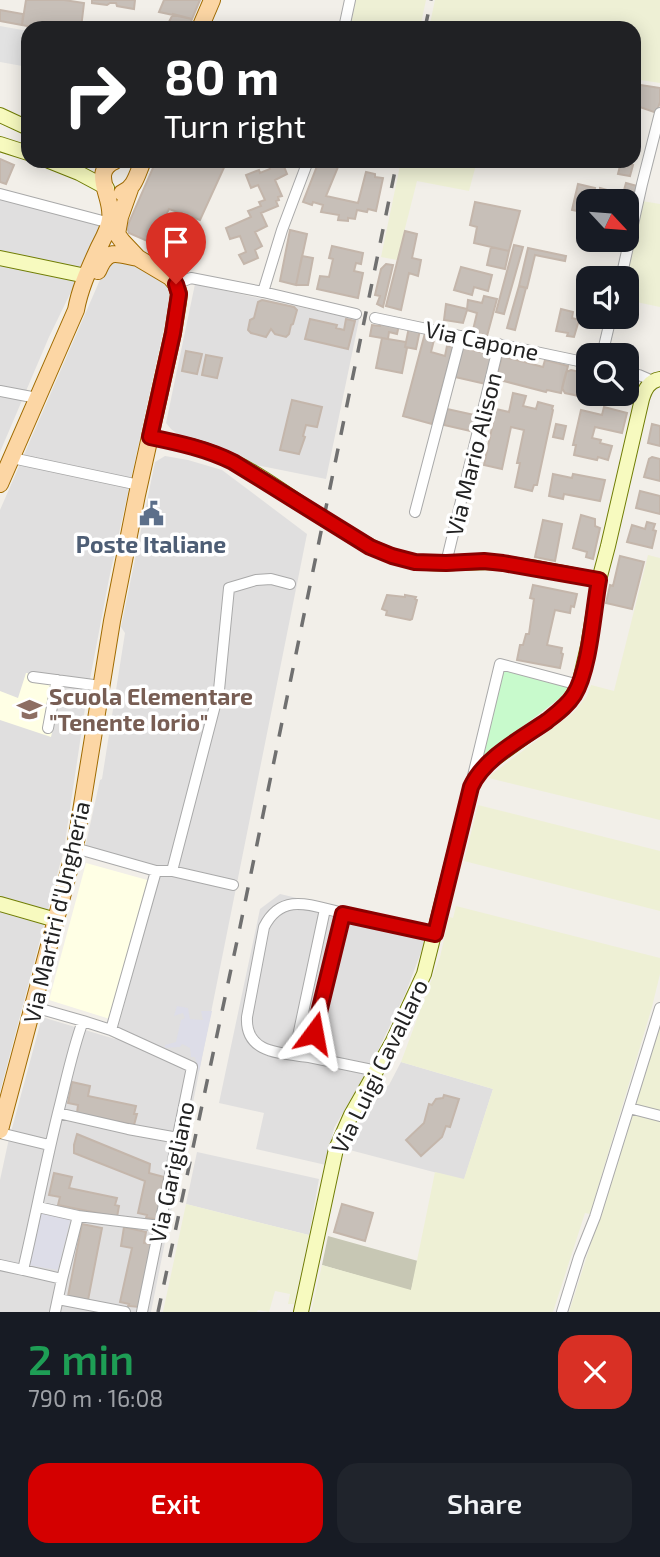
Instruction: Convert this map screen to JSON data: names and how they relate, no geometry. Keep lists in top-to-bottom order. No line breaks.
{"streets":{"main road":["Via Martiri d'Ungheria"],"street":["Via Capone","Via Mario Alison","Via Luigi Cavallaro","Via Garigliano"]},"crossings":[["Via Capone","Via Mario Alison"]],"places":{"public building":["Poste Italiane"],"school or university":["Scuola Elementare \"Tenente Iorio\""]},"north":"bottom right","page":{"turn":["80 m","Turn right"],"heading":["2 min","790 m · 16:08"],"buttons":["Exit","Share"]}}
